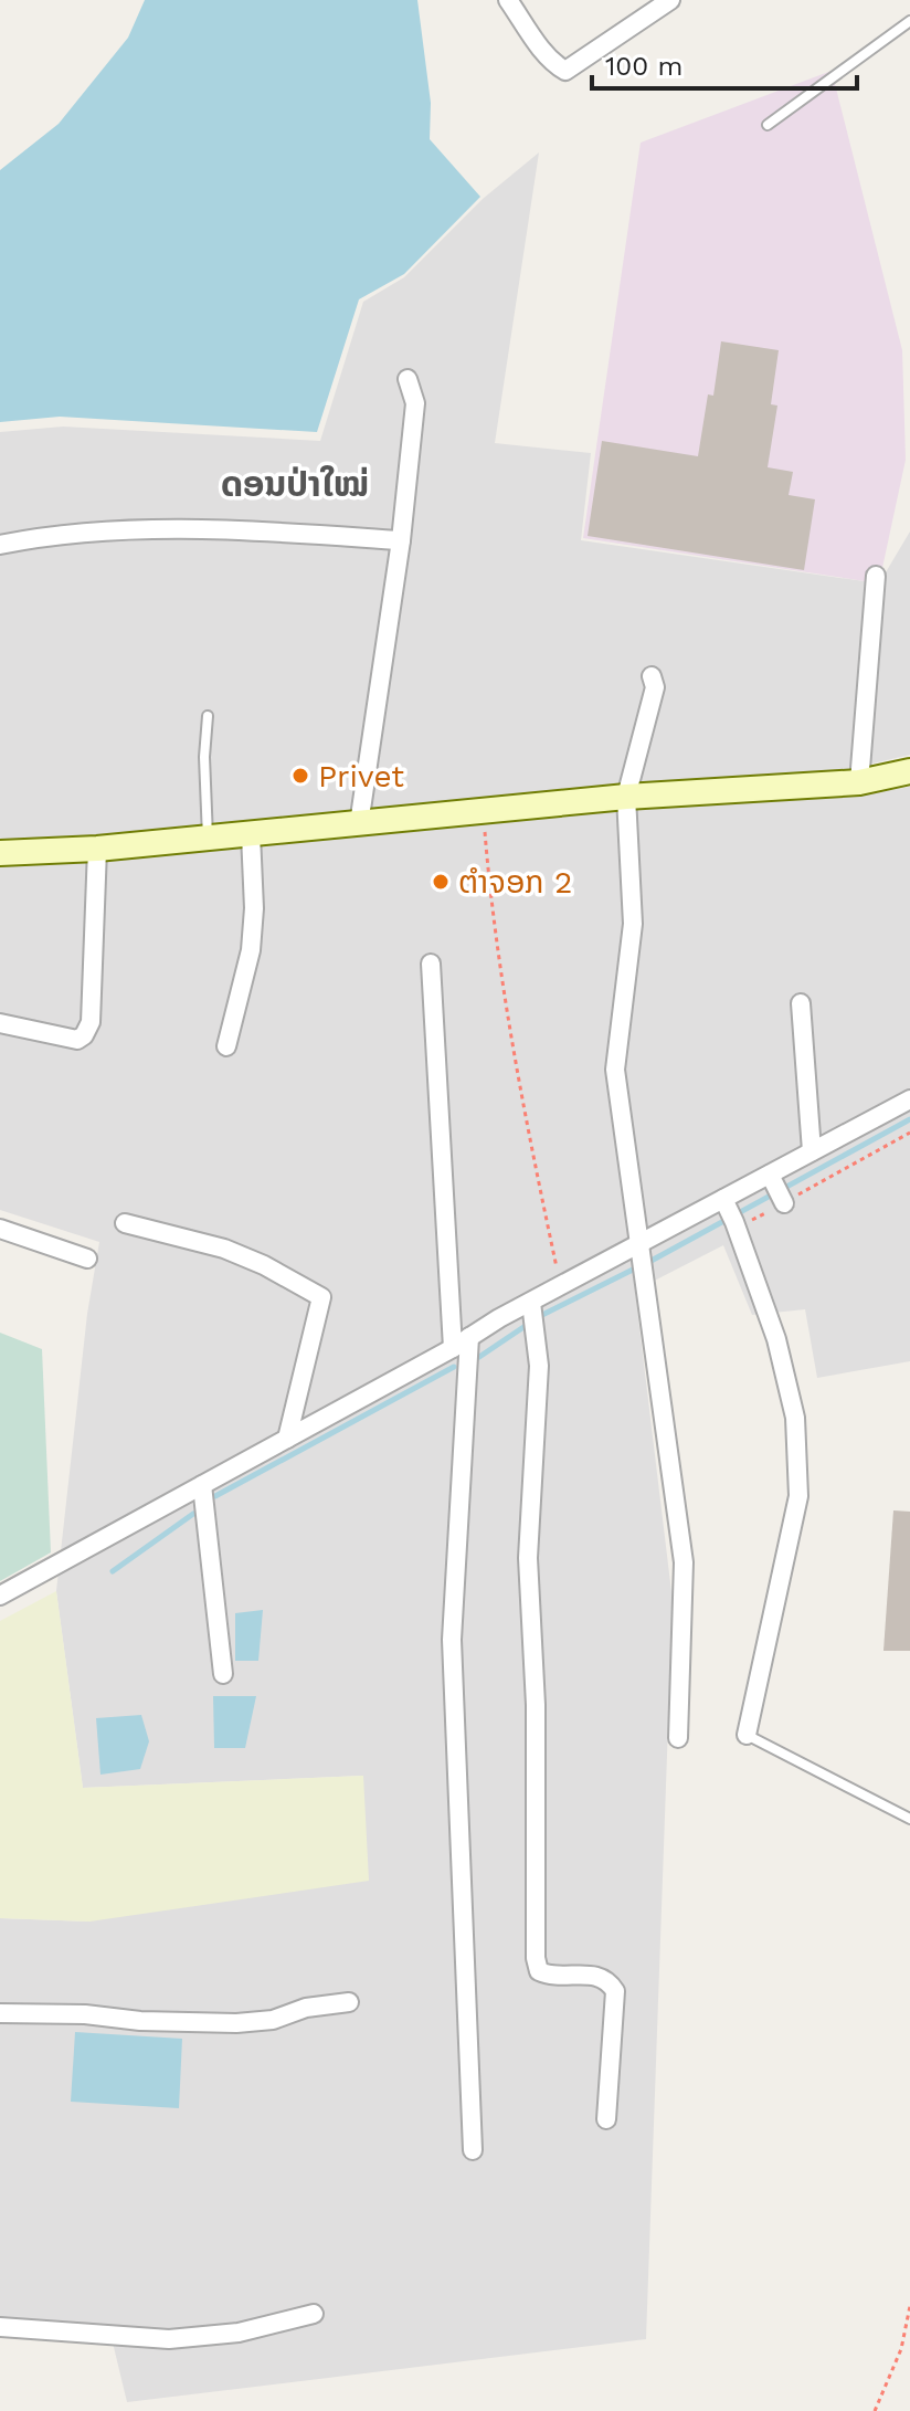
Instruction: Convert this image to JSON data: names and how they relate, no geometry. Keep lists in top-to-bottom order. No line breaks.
{"districts":["ດອນປ່າໃໝ່"],"places":["Privet","ຕຳຈອກ 2"],"scale_bar":"100 m"}
